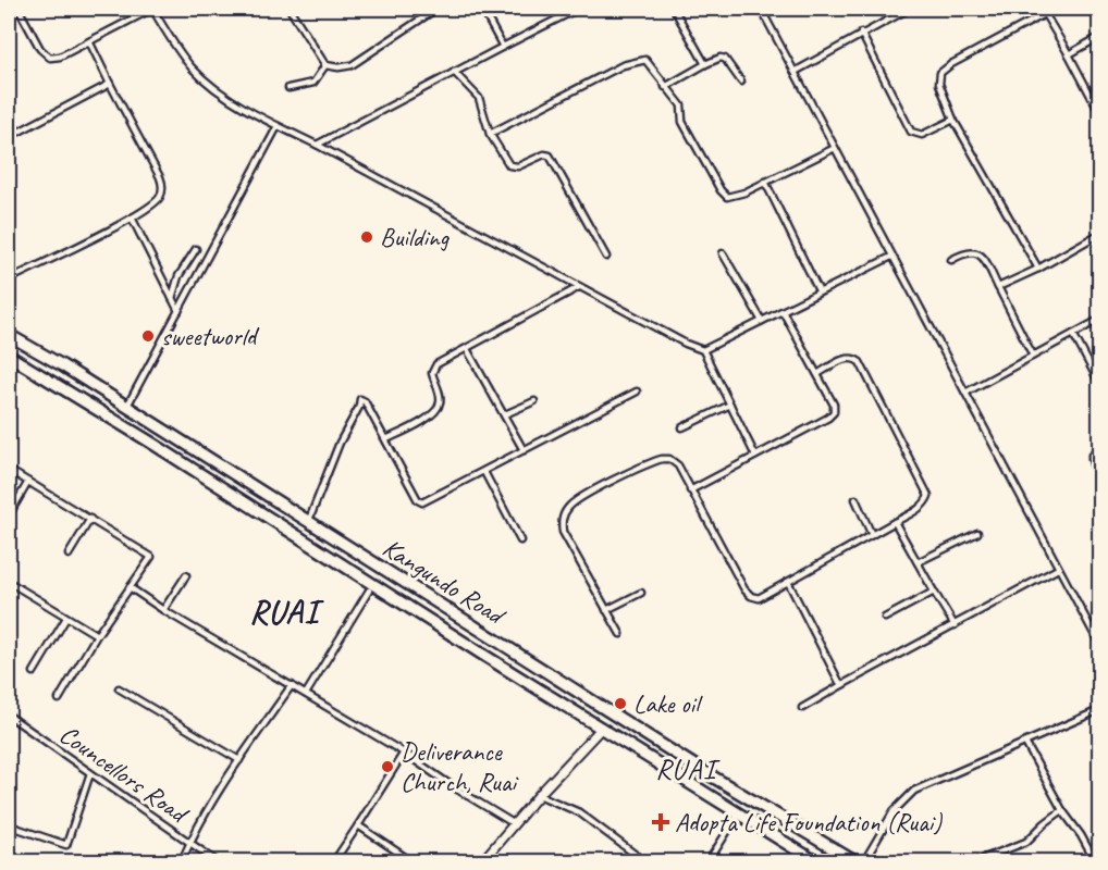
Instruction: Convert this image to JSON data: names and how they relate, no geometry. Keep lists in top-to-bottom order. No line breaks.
{"streets":{"highway":["Kangundo Road"],"street":["Councellors Road"]},"districts":["RUAI","RUAI"],"places":{"other":["Building","sweetworld","Lake oil","Deliverance Church, Ruai"],"health":["Adopta Life Foundation (Ruai)"]}}
